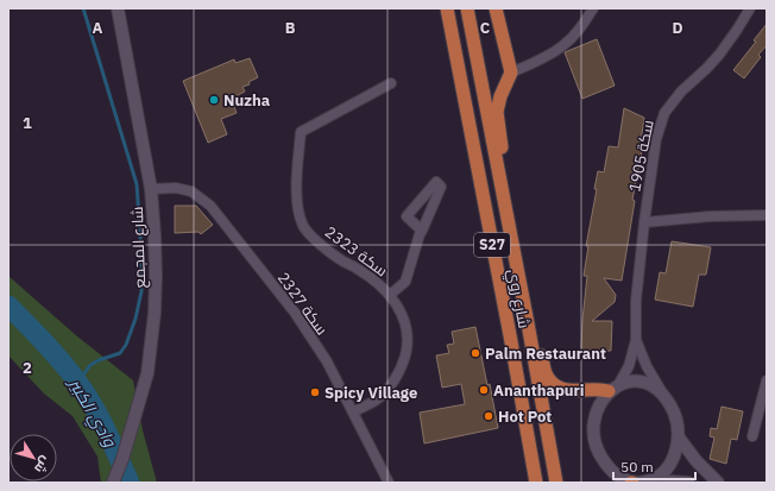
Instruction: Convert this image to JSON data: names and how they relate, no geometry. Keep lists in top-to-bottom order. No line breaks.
{"streets":{"main road":["S27","شارع روي"],"street":["سكة 1905","شارع المجمع","سكة 2323","سكة 2327"]},"crossings":[["شارع المجمع","سكة 2327"],["سكة 2323","سكة 2327"]],"water":["وادي الكبير"],"places":["Nuzha","Palm Restaurant","Ananthapuri","Spicy Village","Hot Pot"],"scale_bar":"50 m","north":"bottom right","grid":{"columns":["A","B","C","D"],"rows":["1","2"]}}
